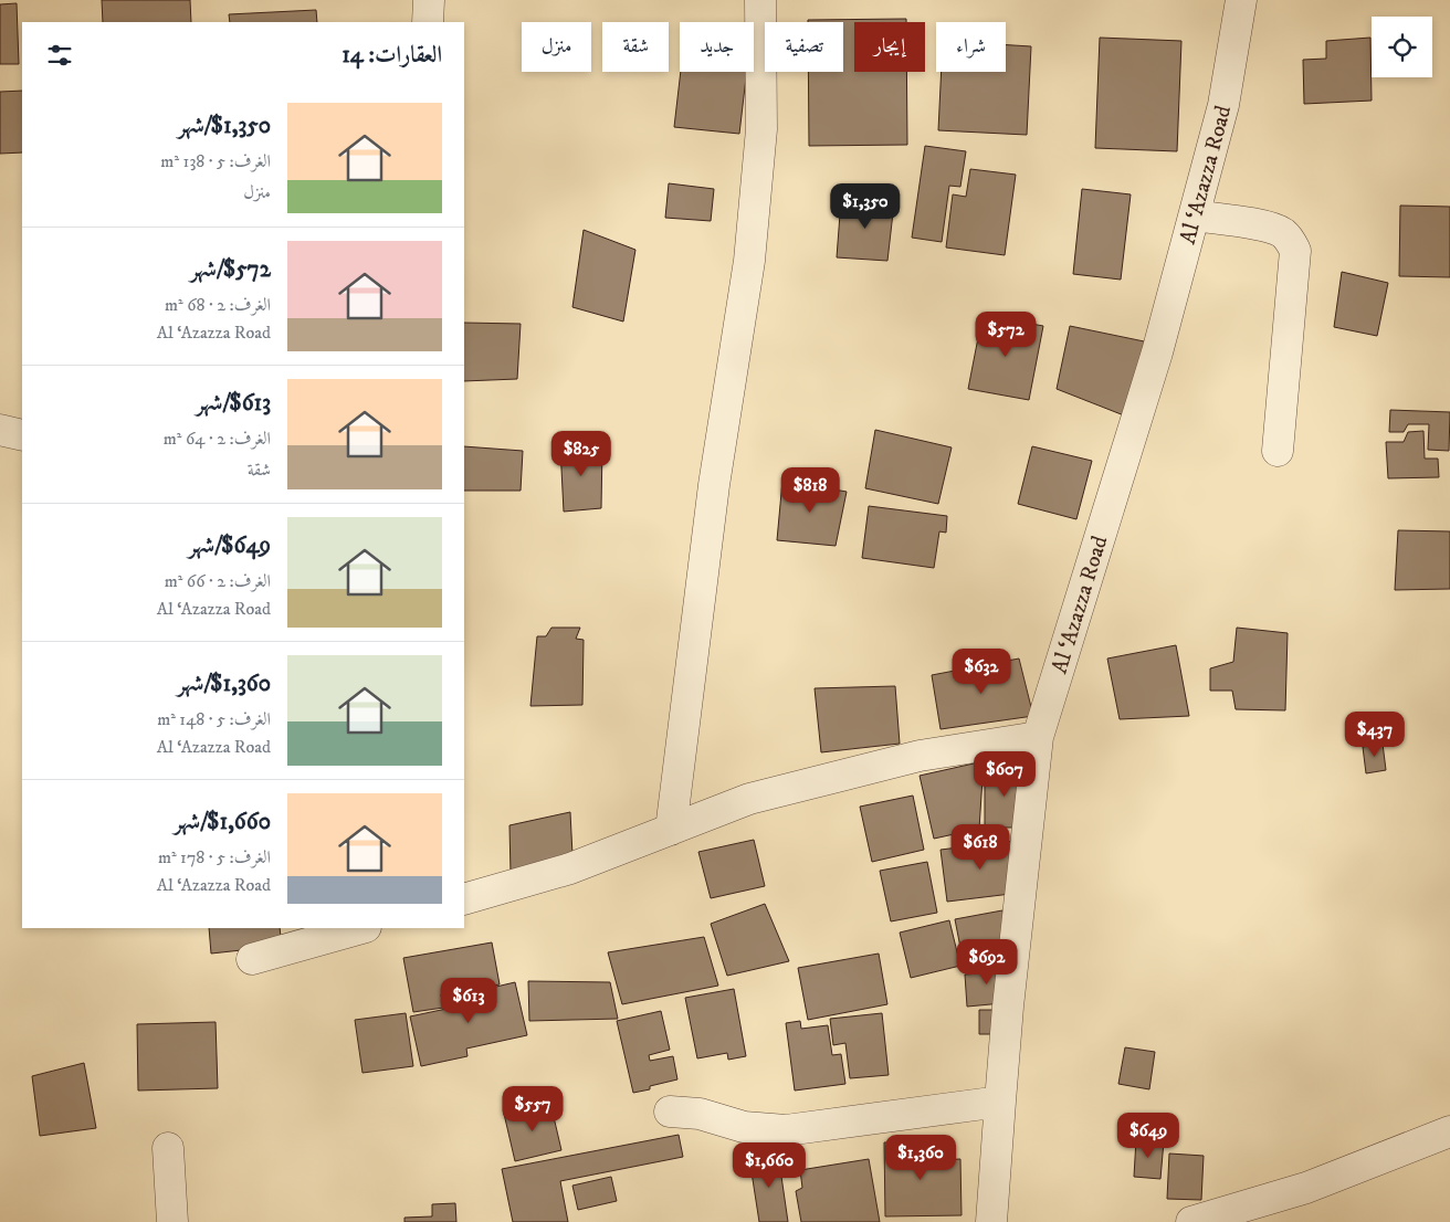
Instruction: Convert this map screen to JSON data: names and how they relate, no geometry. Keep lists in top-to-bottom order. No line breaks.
{"streets":{"street":["Al ‘Azazza Road"]},"page":{"chip":["شراء","إيجار","تصفية","جديد","شقة","منزل"],"heading":"العقارات: 14","list":[{"name":"$1,350/شهر","note":"الغرف: 5 · 138 m² · منزل"},{"name":"$572/شهر","note":"الغرف: 2 · 68 m² · Al ‘Azazza Road"},{"name":"$613/شهر","note":"الغرف: 2 · 64 m² · شقة"},{"name":"$649/شهر","note":"الغرف: 2 · 66 m² · Al ‘Azazza Road"},{"name":"$1,360/شهر","note":"الغرف: 5 · 148 m² · Al ‘Azazza Road"},{"name":"$1,660/شهر","note":"الغرف: 5 · 178 m² · Al ‘Azazza Road"}],"price":["$1,350","$572","$825","$818","$632","$437","$607","$618","$692","$613","$557","$649","$1,360","$1,660"]}}
